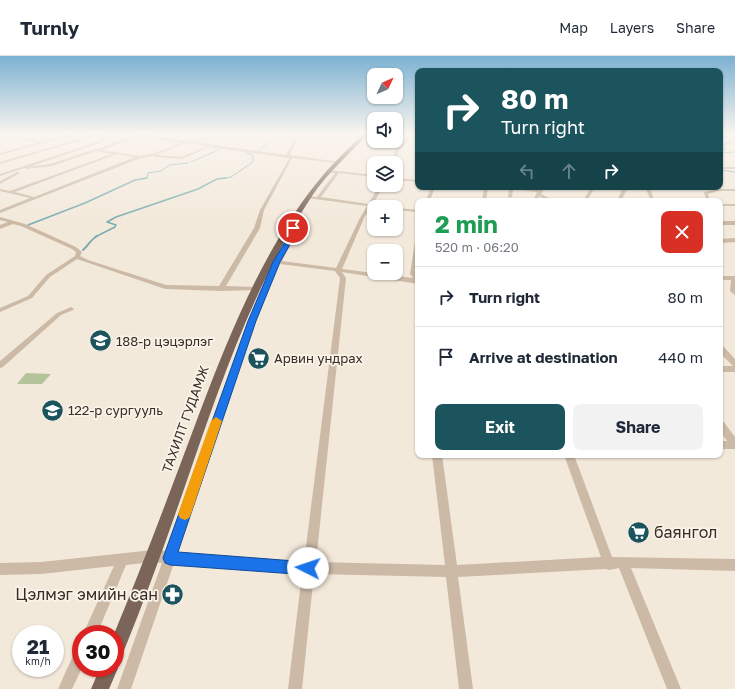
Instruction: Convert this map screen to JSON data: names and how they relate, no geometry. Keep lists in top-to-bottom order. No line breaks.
{"streets":{"main road":["ТАХИЛТ ГУДАМЖ"]},"places":{"school or university":["188-р цэцэрлэг","122-р сургууль"],"supermarket":["Арвин ундрах","баянгол"],"pharmacy":["Цэлмэг эмийн сан"]},"north":"top right","page":{"header":"Turnly","nav":["Map","Layers","Share"],"map_buttons":["+","−"],"turn":["80 m","Turn right"],"heading":["2 min","520 m · 06:20"],"list":[{"name":"Turn right","value":"80 m"},{"name":"Arrive at destination","value":"440 m"}],"buttons":["Exit","Share"],"speed":"21 km/h","limit":"30"}}
